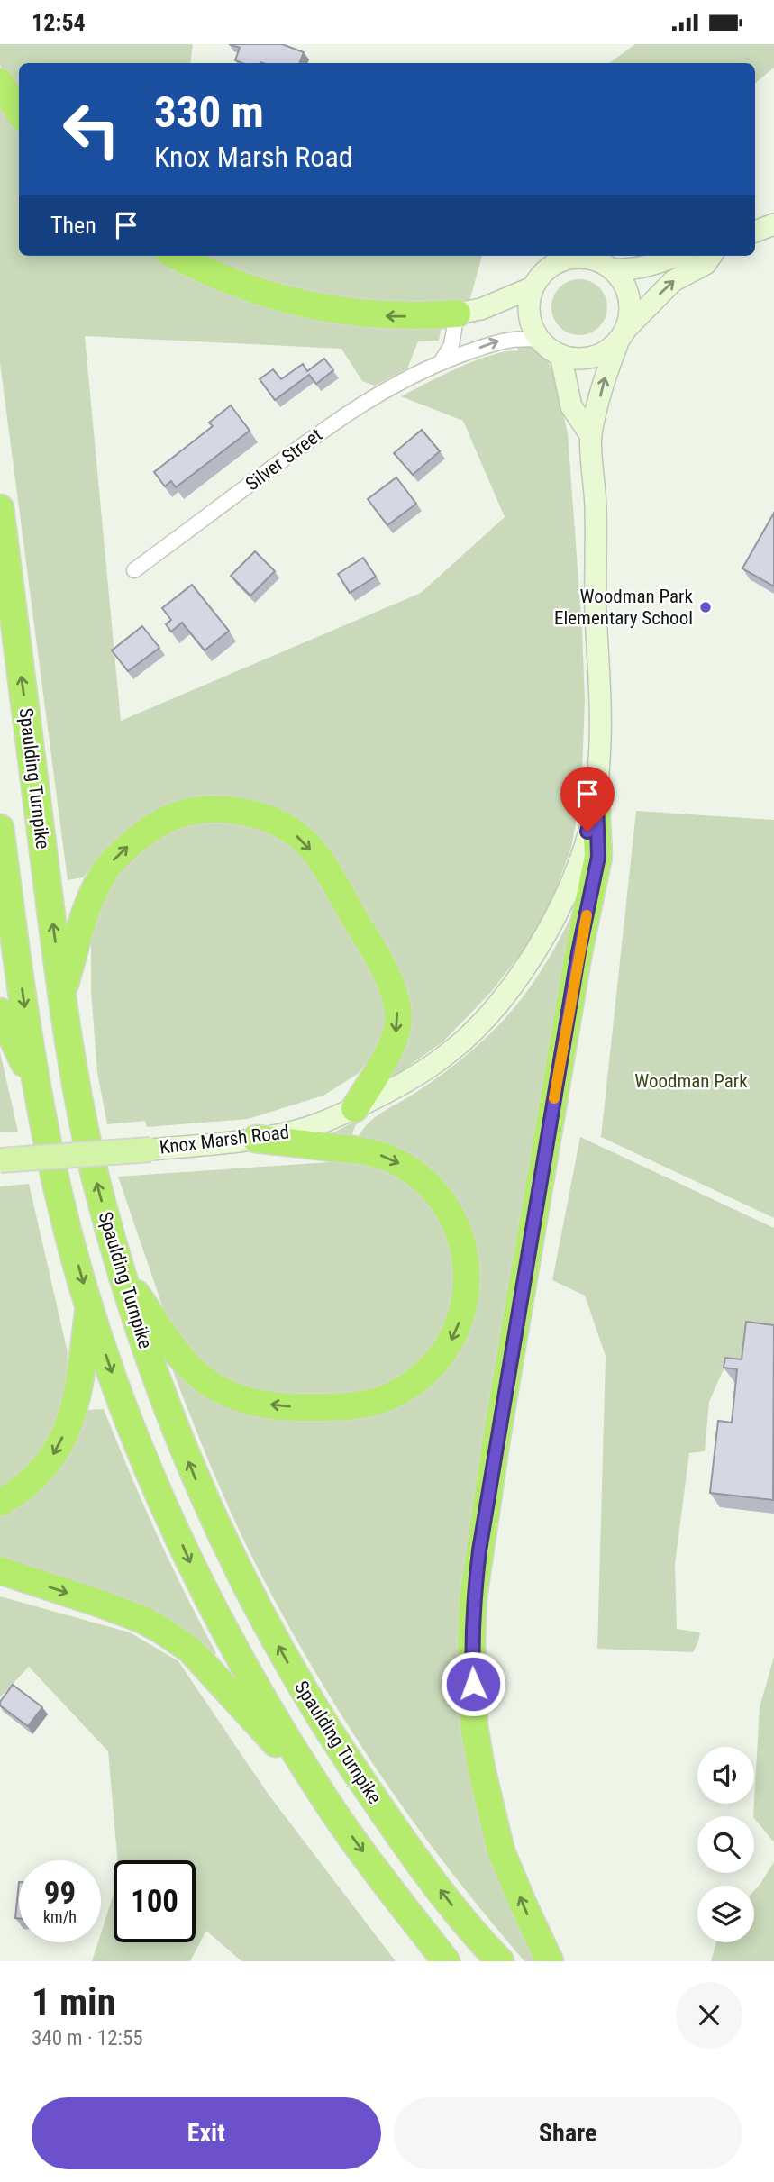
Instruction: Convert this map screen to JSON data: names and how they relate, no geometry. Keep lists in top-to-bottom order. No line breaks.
{"streets":{"highway":["Spaulding Turnpike"],"main road":["Knox Marsh Road"],"street":["Silver Street"]},"crossings":[["Silver Street","Knox Marsh Road"]],"parks":["Woodman Park"],"places":["Woodman Park Elementary School"],"page":{"status":"12:54","turn":["330 m","Knox Marsh Road"],"then":"Then","speed":"99 km/h","limit":"100","heading":["1 min","340 m · 12:55"],"buttons":["Exit","Share"]}}
